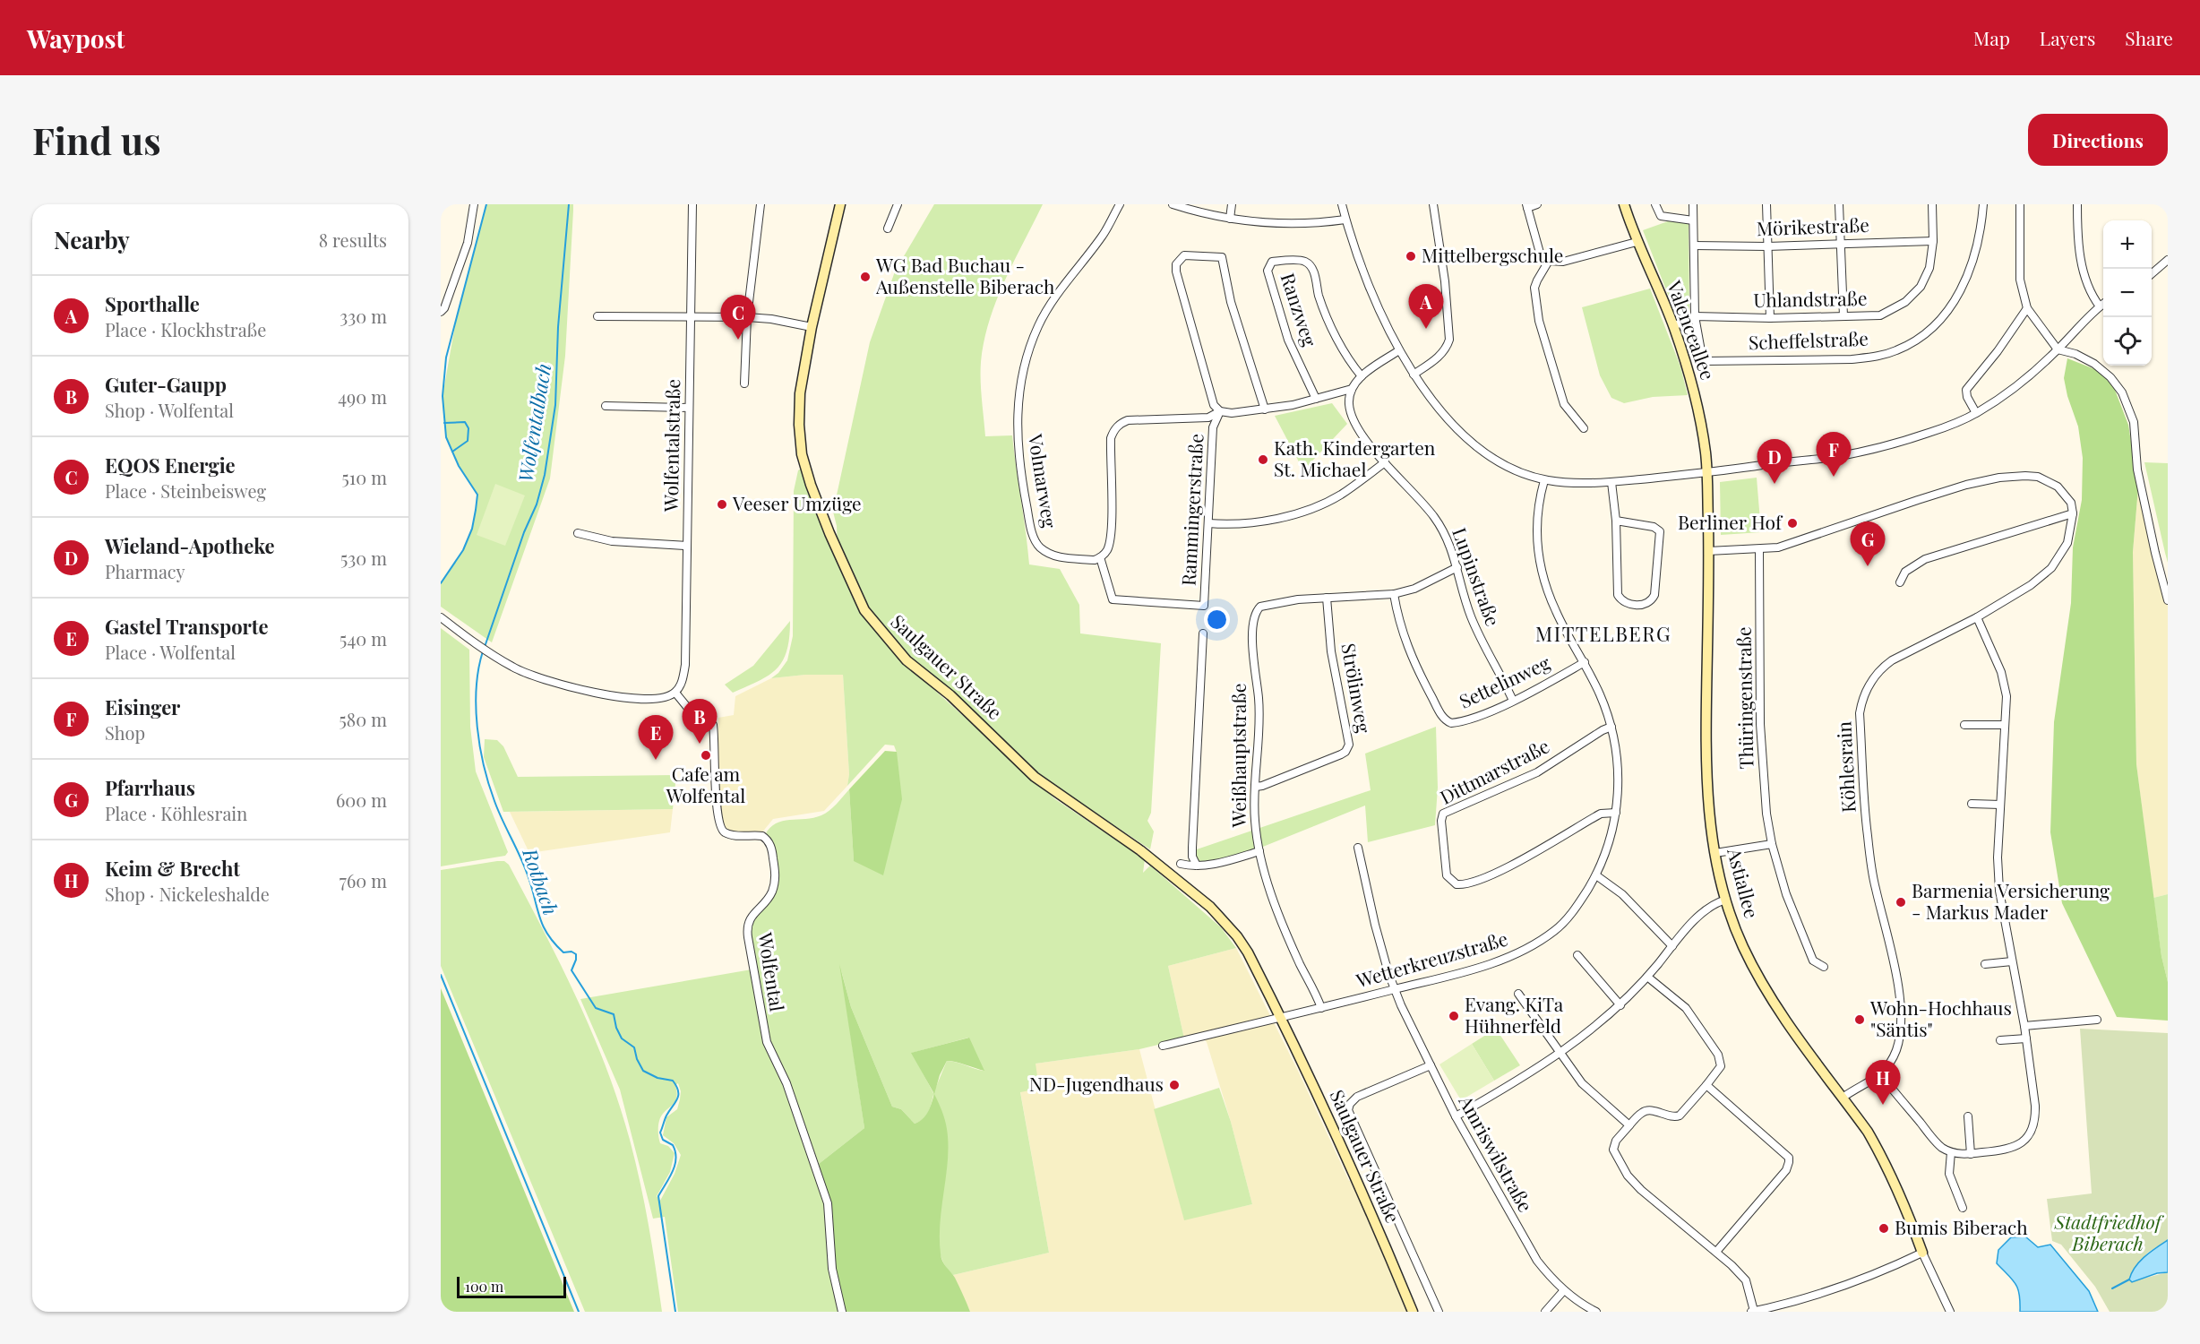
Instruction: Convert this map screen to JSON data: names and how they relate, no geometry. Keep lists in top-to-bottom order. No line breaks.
{"streets":{"main road":["Valenceallee","Saulgauer Straße","Astiallee"],"street":["Mörikestraße","Uhlandstraße","Ranzweg","Scheffelstraße","Wolfentalstraße","Volmarweg","Rammingerstraße","Lupinstraße","Settelinweg","Strölinweg","Thüringenstraße","Weißhauptstraße","Köhlesrain","Dittmarstraße","Wetterkreuzstraße","Wolfental","Amriswilstraße"]},"crossings":[["Mörikestraße","Uhlandstraße"],["Uhlandstraße","Valenceallee"],["Uhlandstraße","Scheffelstraße"],["Ranzweg","Rammingerstraße"],["Valenceallee","Astiallee"],["Wolfentalstraße","Wolfental"],["Volmarweg","Rammingerstraße"],["Rammingerstraße","Lupinstraße"],["Lupinstraße","Settelinweg"],["Lupinstraße","Weißhauptstraße"],["Saulgauer Straße","Wetterkreuzstraße"],["Settelinweg","Weißhauptstraße"],["Settelinweg","Wetterkreuzstraße"],["Strölinweg","Weißhauptstraße"],["Weißhauptstraße","Wetterkreuzstraße"],["Köhlesrain","Astiallee"],["Dittmarstraße","Wetterkreuzstraße"],["Wetterkreuzstraße","Amriswilstraße"]],"districts":["MITTELBERG"],"water":["Wolfentalbach","Rotbach"],"parks":["Stadtfriedhof Biberach"],"places":["Mittelbergschule","WG Bad Buchau - Außenstelle Biberach","Kath. Kindergarten St. Michael","Veeser Umzüge","Berliner Hof","Cafe am Wolfental","Barmenia Versicherung - Markus Mader","Evang. KiTa Hühnerfeld","Wohn-Hochhaus \"Säntis\"","ND-Jugendhaus","Bumis Biberach"],"scale_bar":"100 m","page":{"header":"Waypost","nav":["Map","Layers","Share"],"buttons":"Directions","title":"Find us","heading":["Nearby","8 results"],"map_buttons":["+","−"],"list":[{"mark":"A","name":"Sporthalle","note":"Place · Klockhstraße","value":"330 m"},{"mark":"B","name":"Guter-Gaupp","note":"Shop · Wolfental","value":"490 m"},{"mark":"C","name":"EQOS Energie","note":"Place · Steinbeisweg","value":"510 m"},{"mark":"D","name":"Wieland-Apotheke","note":"Pharmacy","value":"530 m"},{"mark":"E","name":"Gastel Transporte","note":"Place · Wolfental","value":"540 m"},{"mark":"F","name":"Eisinger","note":"Shop","value":"580 m"},{"mark":"G","name":"Pfarrhaus","note":"Place · Köhlesrain","value":"600 m"},{"mark":"H","name":"Keim & Brecht","note":"Shop · Nickeleshalde","value":"760 m"}],"pins":["A","C","F","D","G","B","E","H"],"scale":"100 m"}}
